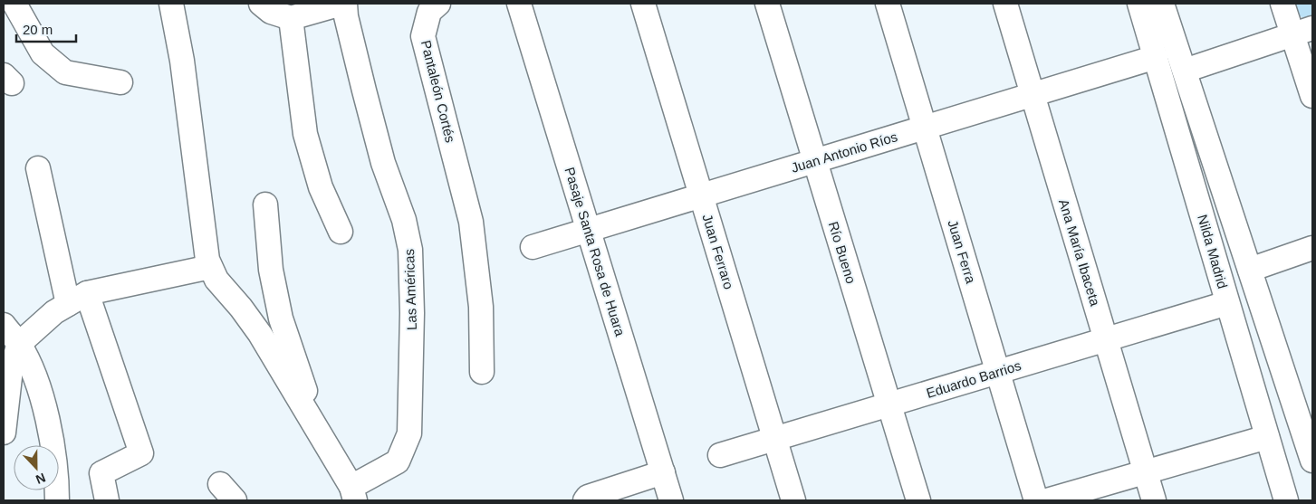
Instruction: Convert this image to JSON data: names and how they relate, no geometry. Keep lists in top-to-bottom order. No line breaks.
{"streets":{"street":["Pantaleón Cortés","Juan Antonio Ríos","Pasaje Santa Rosa de Huara","Juan Ferraro","Juan Ferra","Nilda Madrid","Río Bueno","Ana María Ibaceta","Las Américas","Eduardo Barrios"]},"crossings":[["Juan Antonio Ríos","Pasaje Santa Rosa de Huara"],["Juan Antonio Ríos","Juan Ferraro"],["Juan Antonio Ríos","Juan Ferra"],["Juan Antonio Ríos","Nilda Madrid"],["Juan Antonio Ríos","Río Bueno"],["Juan Antonio Ríos","Ana María Ibaceta"],["Juan Ferraro","Eduardo Barrios"],["Juan Ferra","Eduardo Barrios"],["Nilda Madrid","Eduardo Barrios"],["Río Bueno","Eduardo Barrios"],["Ana María Ibaceta","Eduardo Barrios"]],"scale_bar":"20 m","north":"bottom"}
